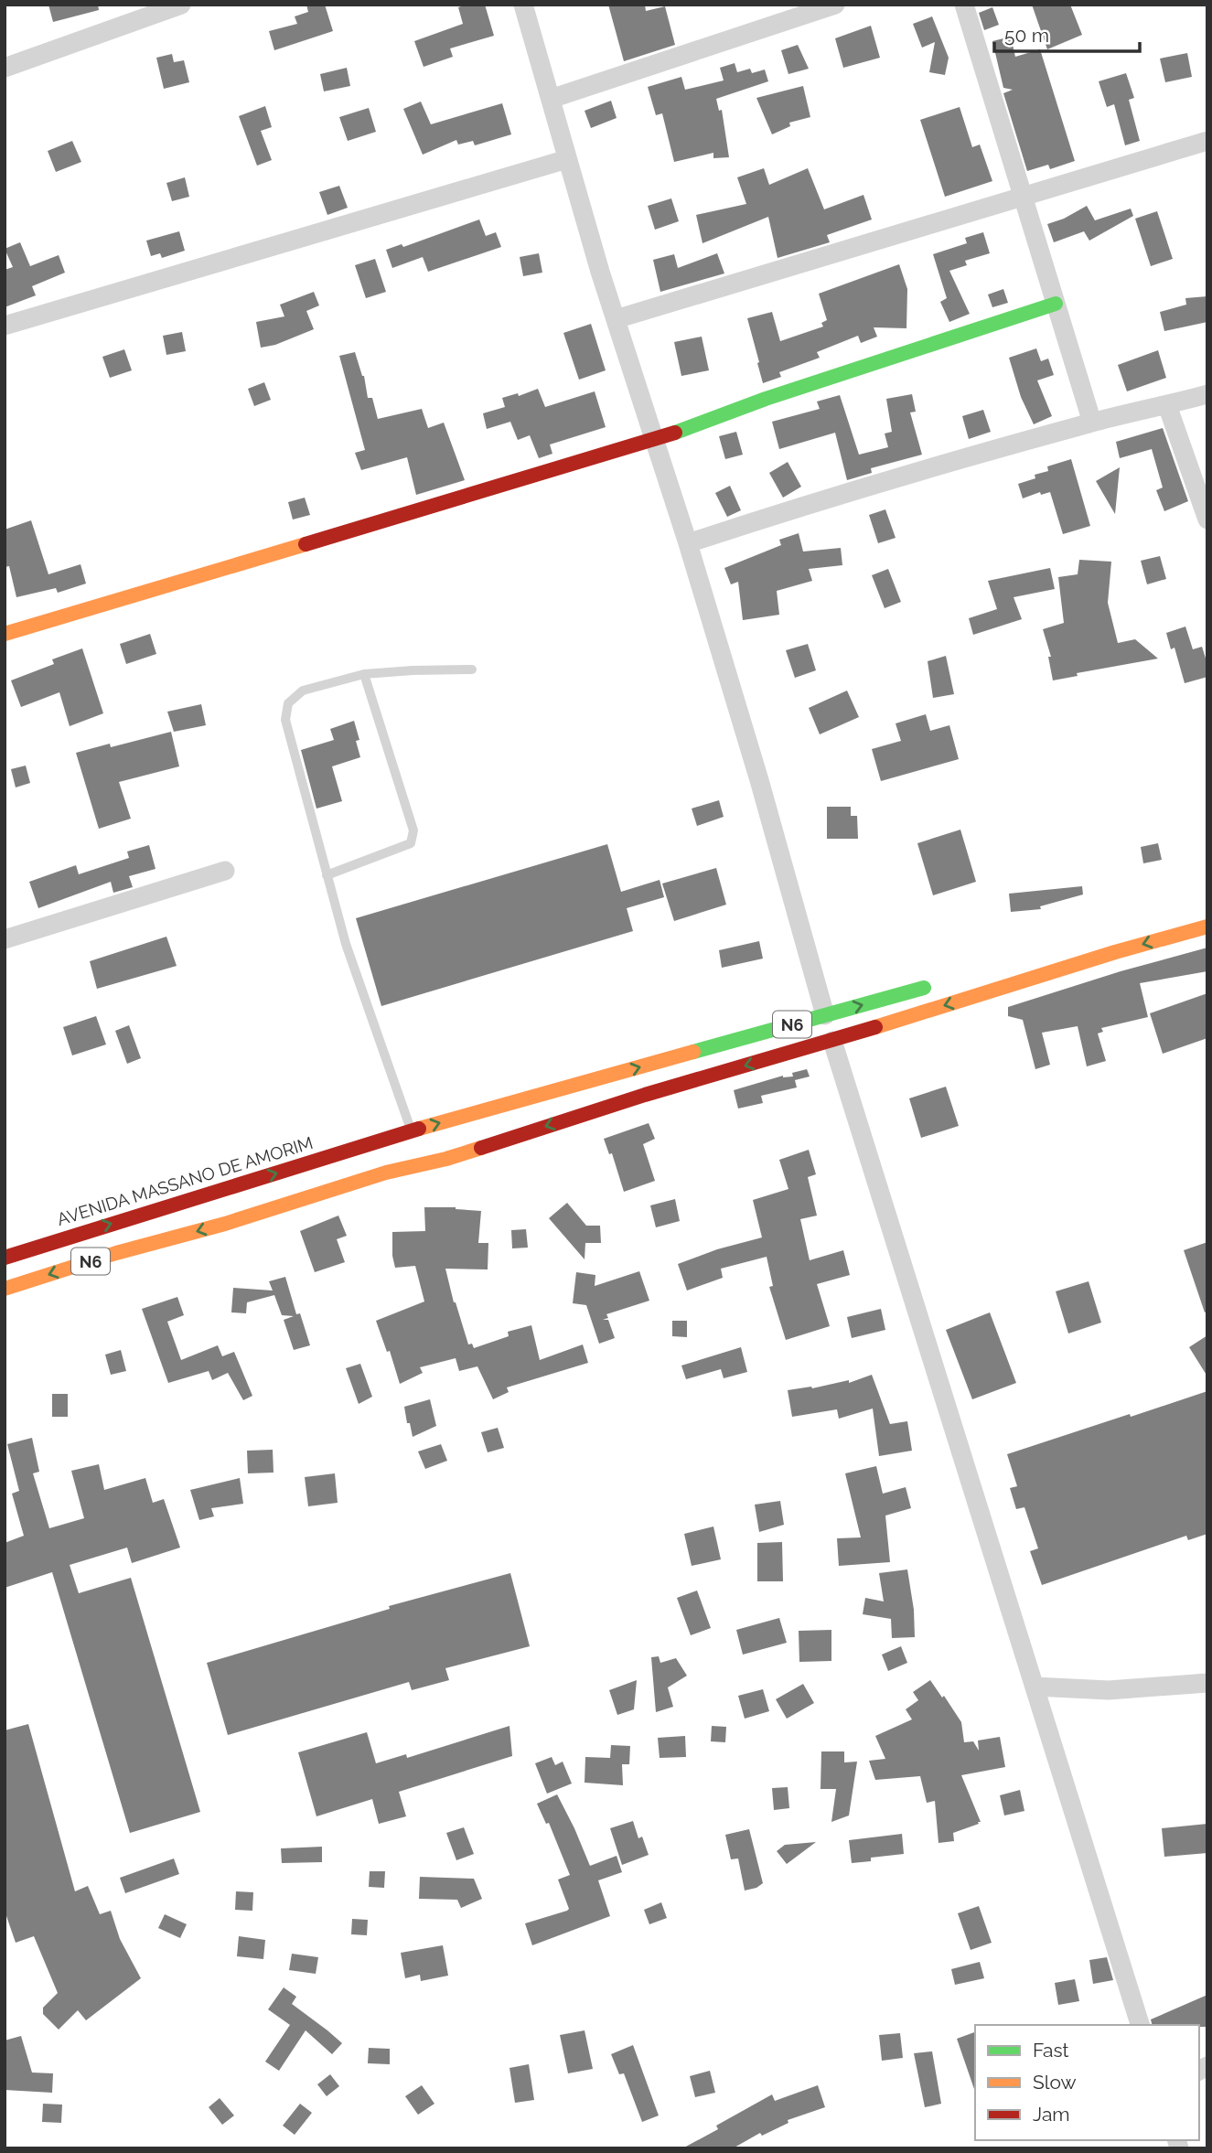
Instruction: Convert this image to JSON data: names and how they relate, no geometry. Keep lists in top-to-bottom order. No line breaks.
{"streets":{"main road":["N6","AVENIDA MASSANO DE AMORIM"]},"crossings":[["N6","AVENIDA MASSANO DE AMORIM"]],"legend":["Fast","Slow","Jam"],"scale_bar":"50 m"}
